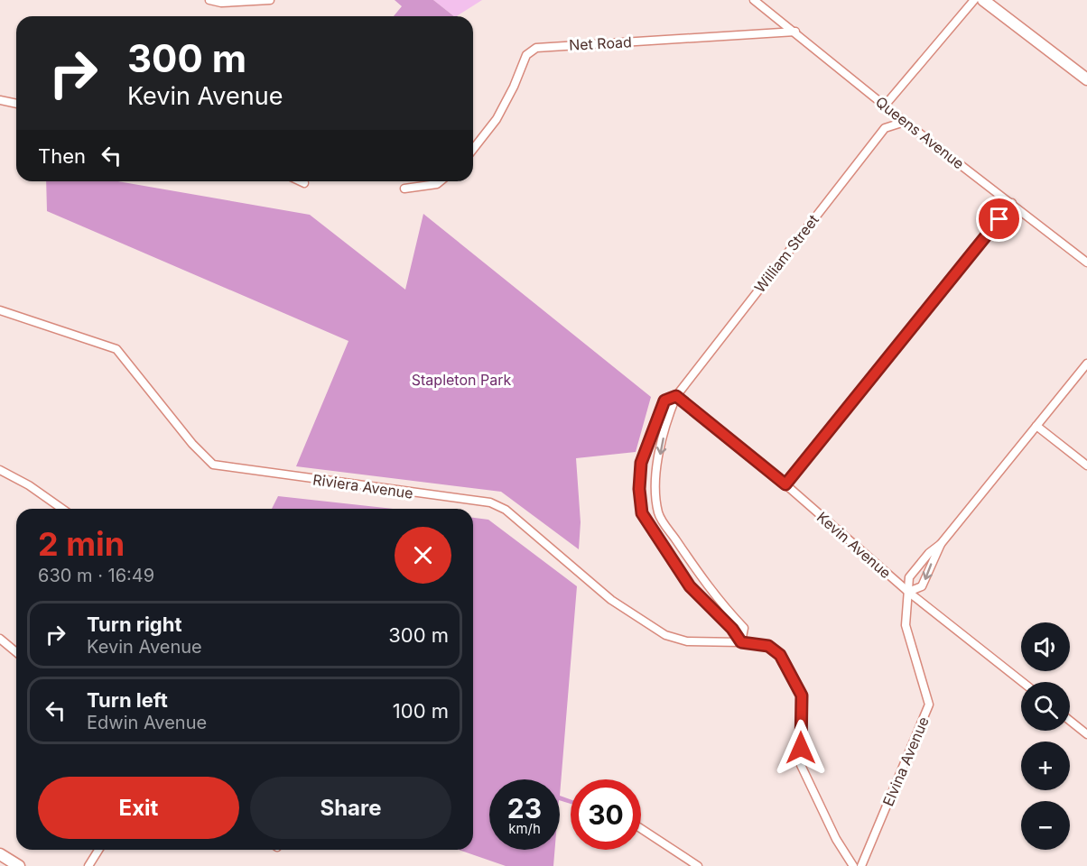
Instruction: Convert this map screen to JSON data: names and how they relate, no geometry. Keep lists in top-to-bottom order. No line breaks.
{"streets":{"street":["Net Road","Queens Avenue","William Street","Riviera Avenue","Kevin Avenue","Elvina Avenue"]},"crossings":[["Net Road","Queens Avenue"],["Queens Avenue","William Street"],["William Street","Kevin Avenue"],["Kevin Avenue","Elvina Avenue"]],"parks":["Stapleton Park"],"page":{"turn":["300 m","Kevin Avenue"],"then":"Then","heading":["2 min","630 m · 16:49"],"list":[{"name":"Turn right","note":"Kevin Avenue","value":"300 m"},{"name":"Turn left","note":"Edwin Avenue","value":"100 m"}],"map_buttons":["+","−"],"buttons":["Exit","Share"],"speed":"23 km/h","limit":"30"}}
